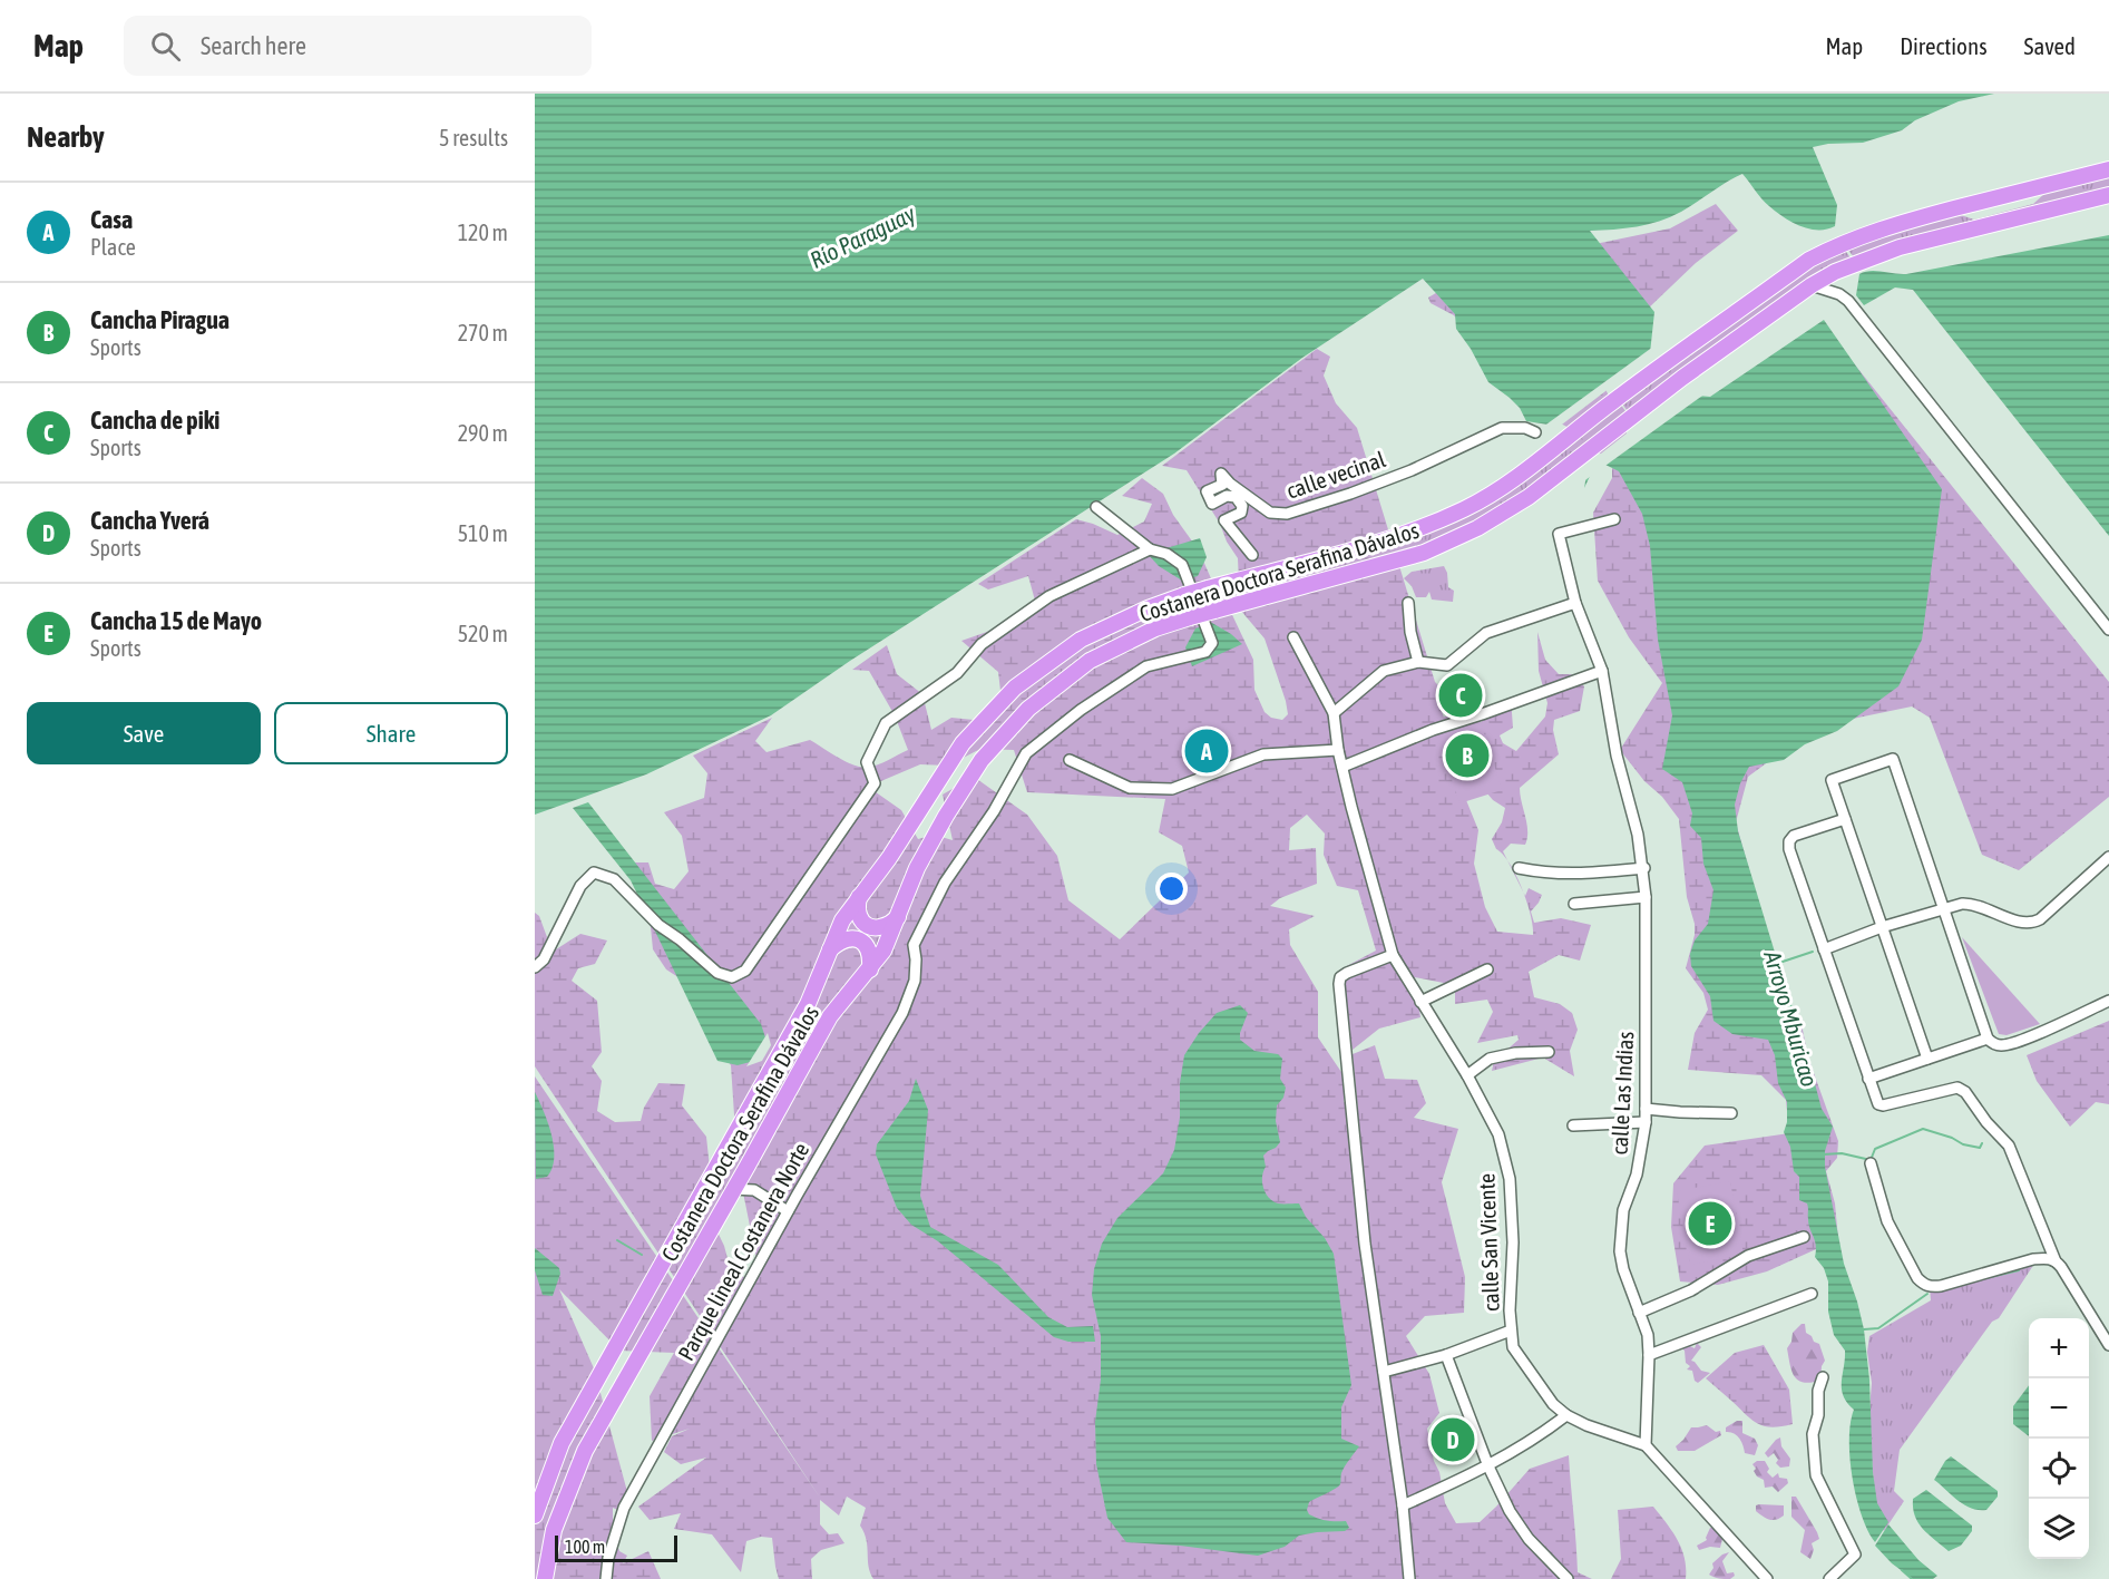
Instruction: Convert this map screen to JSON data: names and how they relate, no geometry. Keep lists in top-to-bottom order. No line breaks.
{"streets":{"highway":["Costanera Doctora Serafina Dávalos"],"street":["calle vecinal","calle Las Indias","calle San Vicente","Parque lineal Costanera Norte"]},"crossings":[["calle Las Indias","calle San Vicente"]],"water":["Río Paraguay","Arroyo Mburicao"],"scale_bar":"100 m","page":{"header":"Map","search":"Search here","nav":["Map","Directions","Saved"],"heading":["Nearby","5 results"],"list":[{"mark":"A","name":"Casa","note":"Place","value":"120 m"},{"mark":"B","name":"Cancha Piragua","note":"Sports","value":"270 m"},{"mark":"C","name":"Cancha de piki","note":"Sports","value":"290 m"},{"mark":"D","name":"Cancha Yverá","note":"Sports","value":"510 m"},{"mark":"E","name":"Cancha 15 de Mayo","note":"Sports","value":"520 m"}],"pins":["C","A","B","E","D"],"buttons":["Save","Share"],"map_buttons":["+","−"],"scale":"100 m"}}
